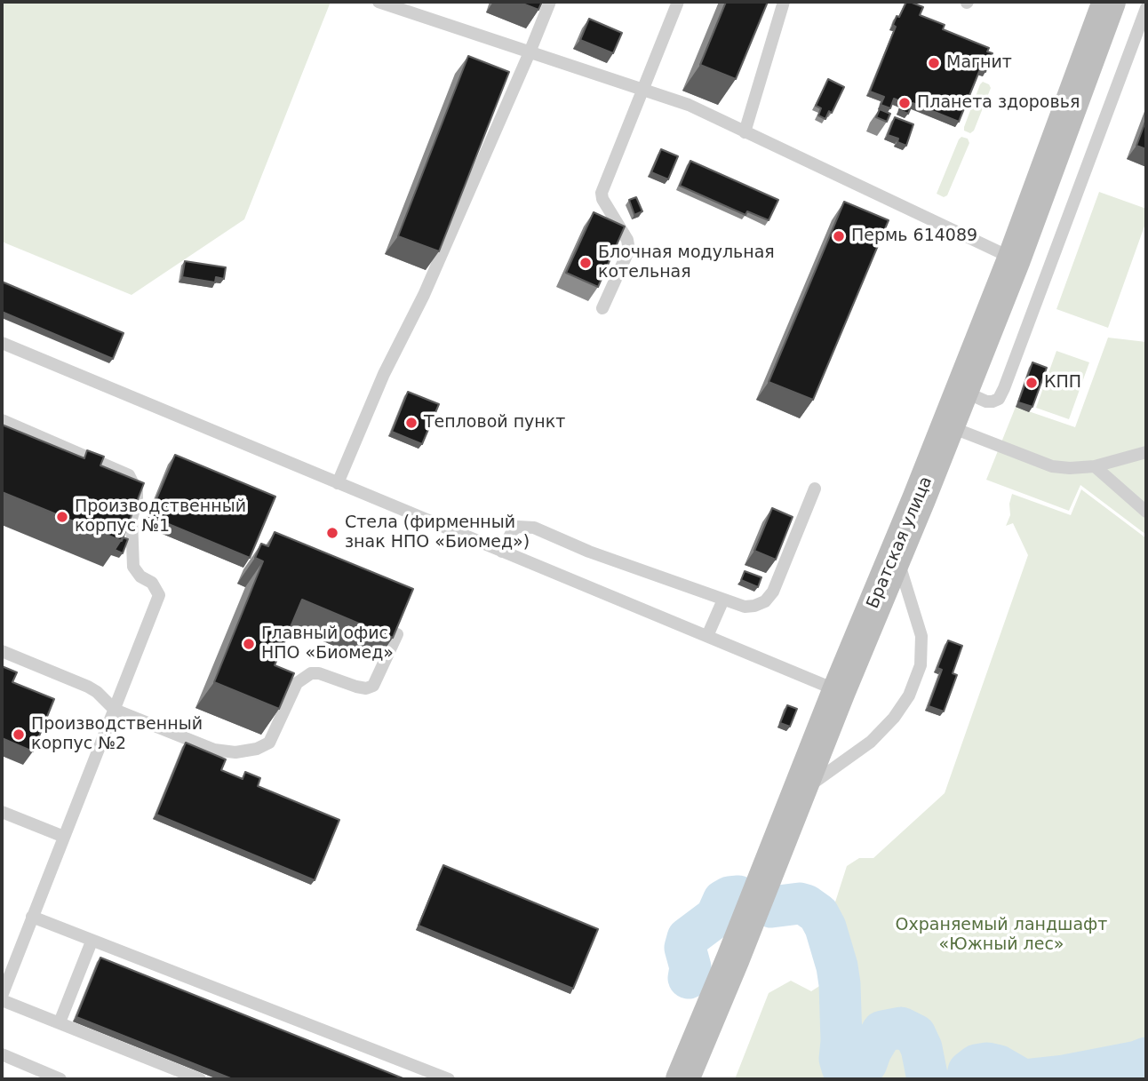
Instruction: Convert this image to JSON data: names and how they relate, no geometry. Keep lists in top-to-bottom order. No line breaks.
{"streets":{"main road":["Братская улица"]},"parks":["Охраняемый ландшафт «Южный лес»"],"places":["Магнит","Планета здоровья","Пермь 614089","Блочная модульная котельная","КПП","Тепловой пункт","Производственный корпус №1","Стела (фирменный знак НПО «Биомед»)","Главный офис НПО «Биомед»","Производственный корпус №2"]}
